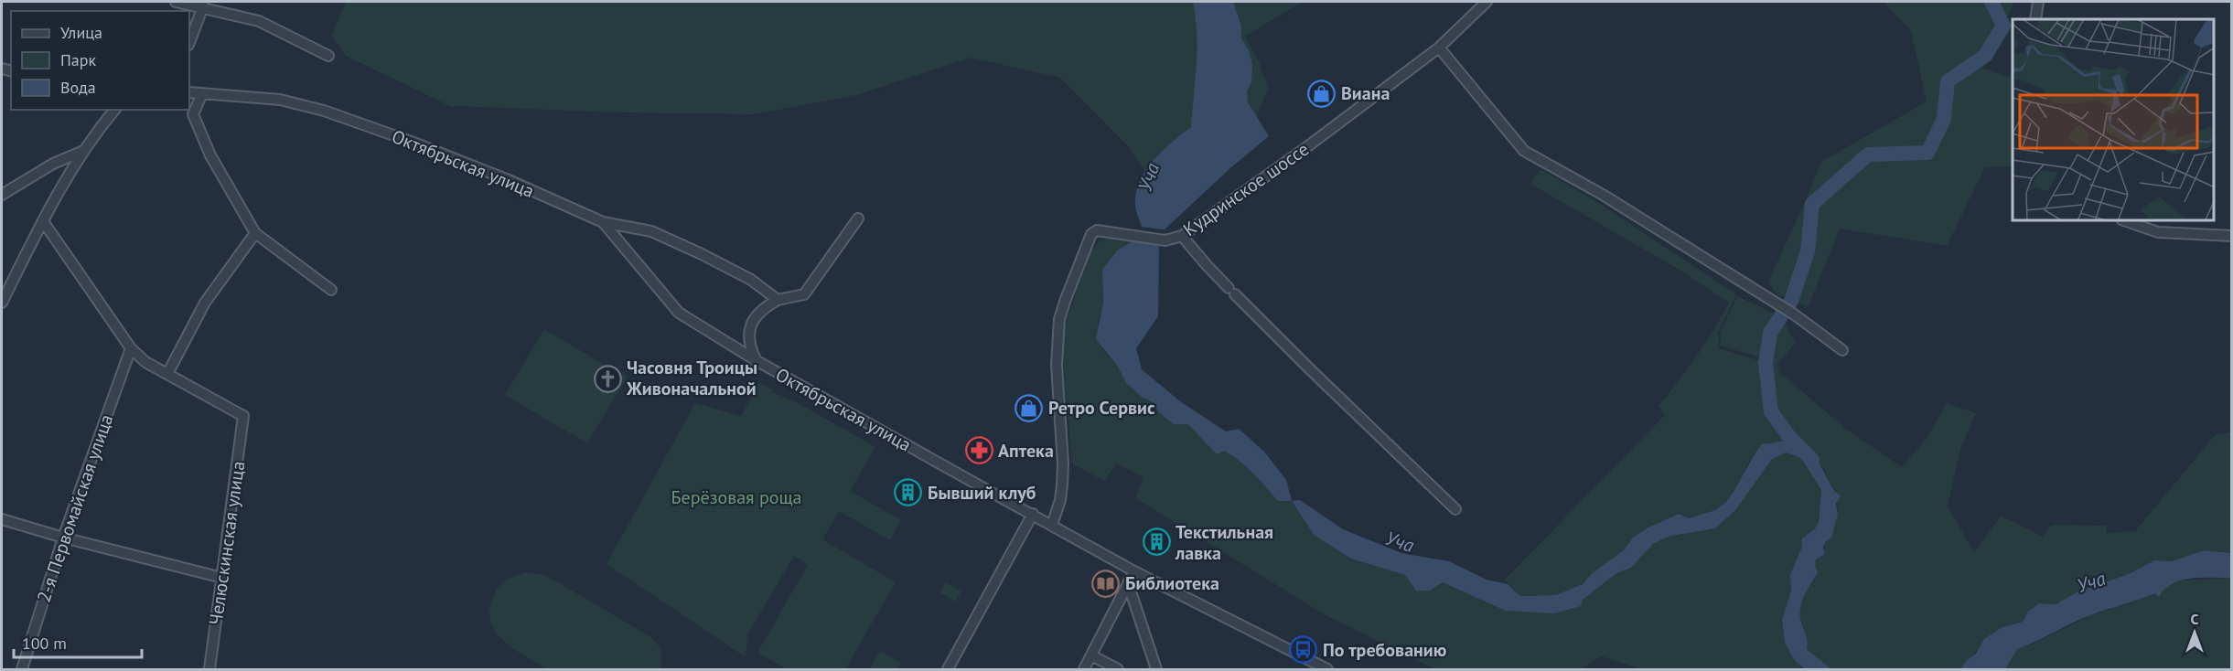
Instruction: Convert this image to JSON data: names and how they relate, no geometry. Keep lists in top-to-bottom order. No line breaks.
{"streets":{"street":["Октябрьская улица","Кудринское шоссе","2-я Первомайская улица","Челюскинская улица"]},"crossings":[["Октябрьская улица","Кудринское шоссе"]],"water":["Уча"],"parks":["Берёзовая роща"],"places":{"shop":["Виана","Ретро Сервис"],"church":["Часовня Троицы Живоначальной"],"pharmacy":["Аптека"],"building":["Бывший клуб","Текстильная лавка"],"library":["Библиотека"],"bus stop":["По требованию"]},"legend":["Улица","Парк","Вода"],"scale_bar":"100 m","north":"top"}
